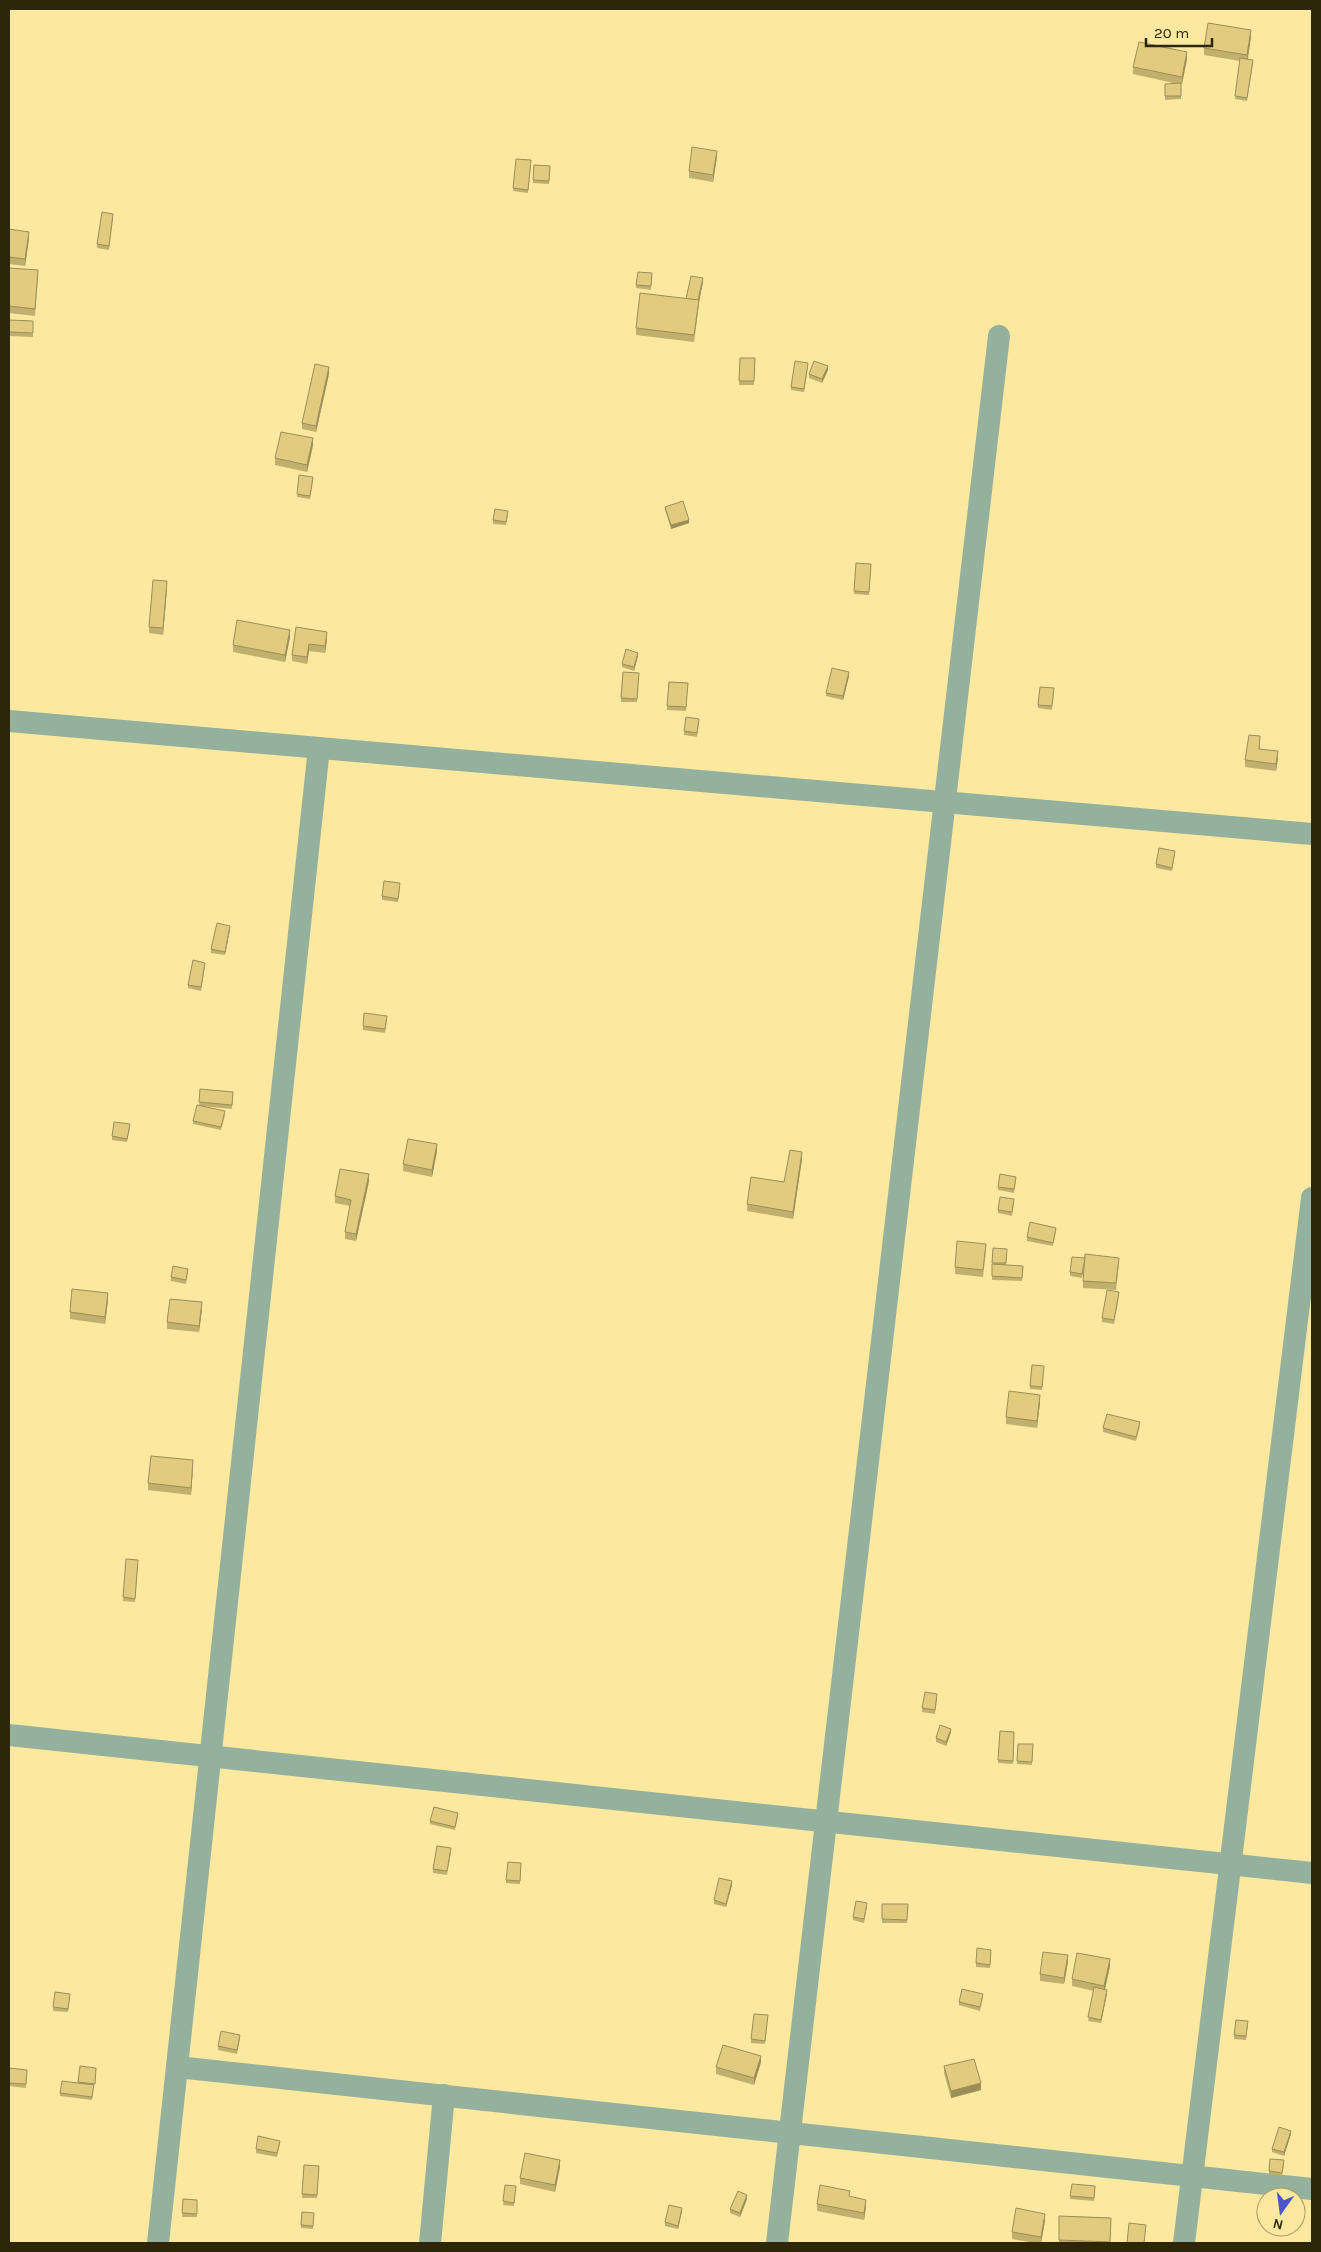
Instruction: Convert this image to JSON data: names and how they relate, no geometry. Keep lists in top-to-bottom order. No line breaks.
{"scale_bar":"20 m","north":"bottom"}
